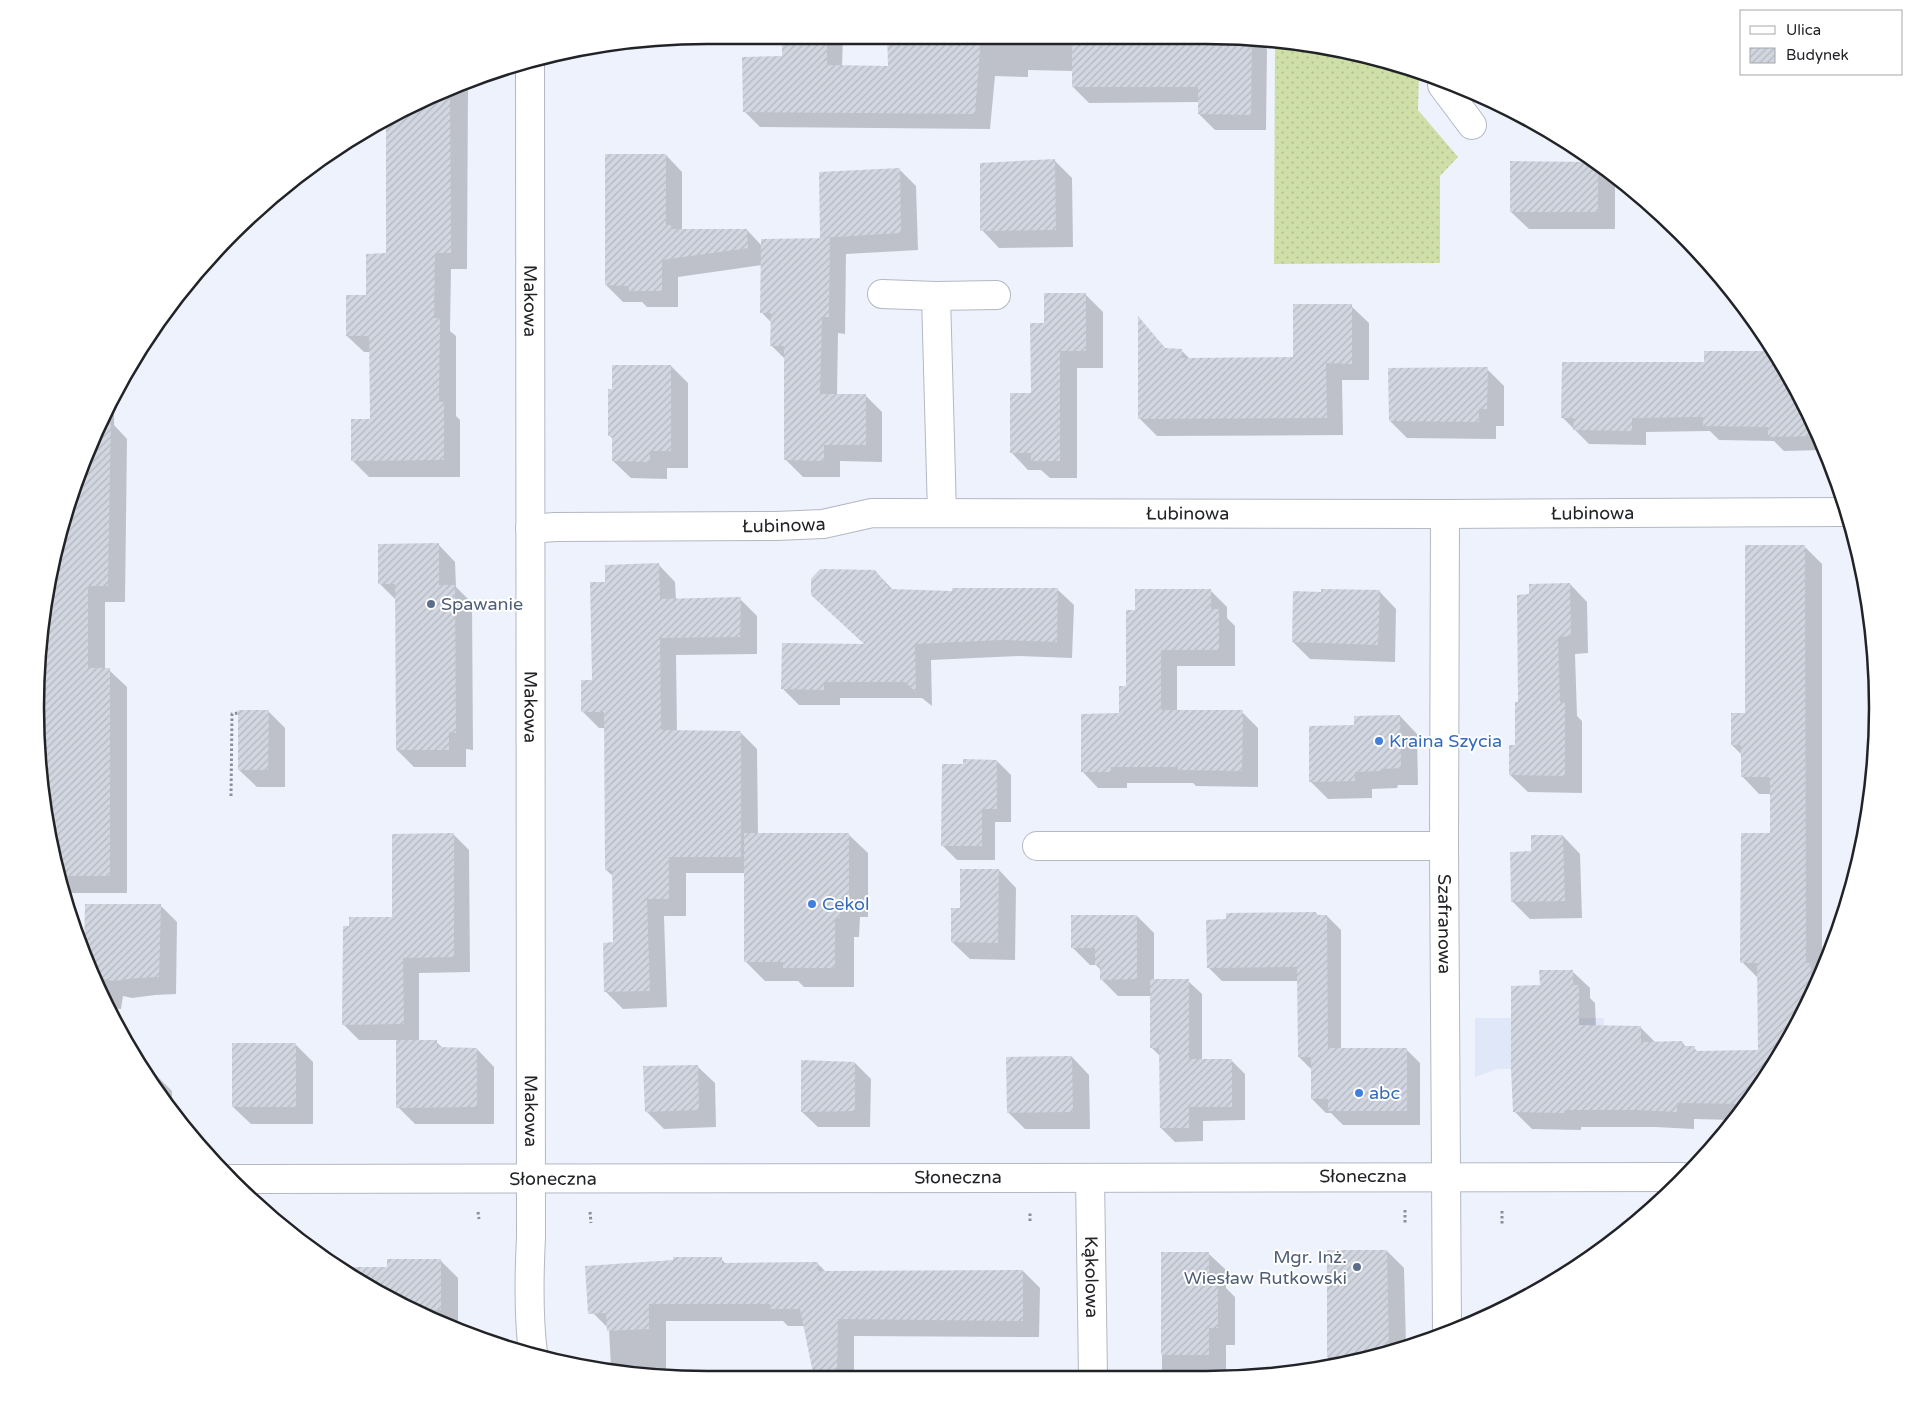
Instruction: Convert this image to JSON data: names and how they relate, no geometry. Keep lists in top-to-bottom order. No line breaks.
{"streets":{"street":["Makowa","Łubinowa","Szafranowa","Słoneczna","Kąkolowa"]},"crossings":[["Makowa","Łubinowa"],["Makowa","Słoneczna"],["Łubinowa","Szafranowa"],["Szafranowa","Słoneczna"],["Słoneczna","Kąkolowa"]],"places":["Spawanie","Kraina Szycia","Cekol","abc","Mgr. Inż. Wiesław Rutkowski"],"legend":["Ulica","Budynek"]}
